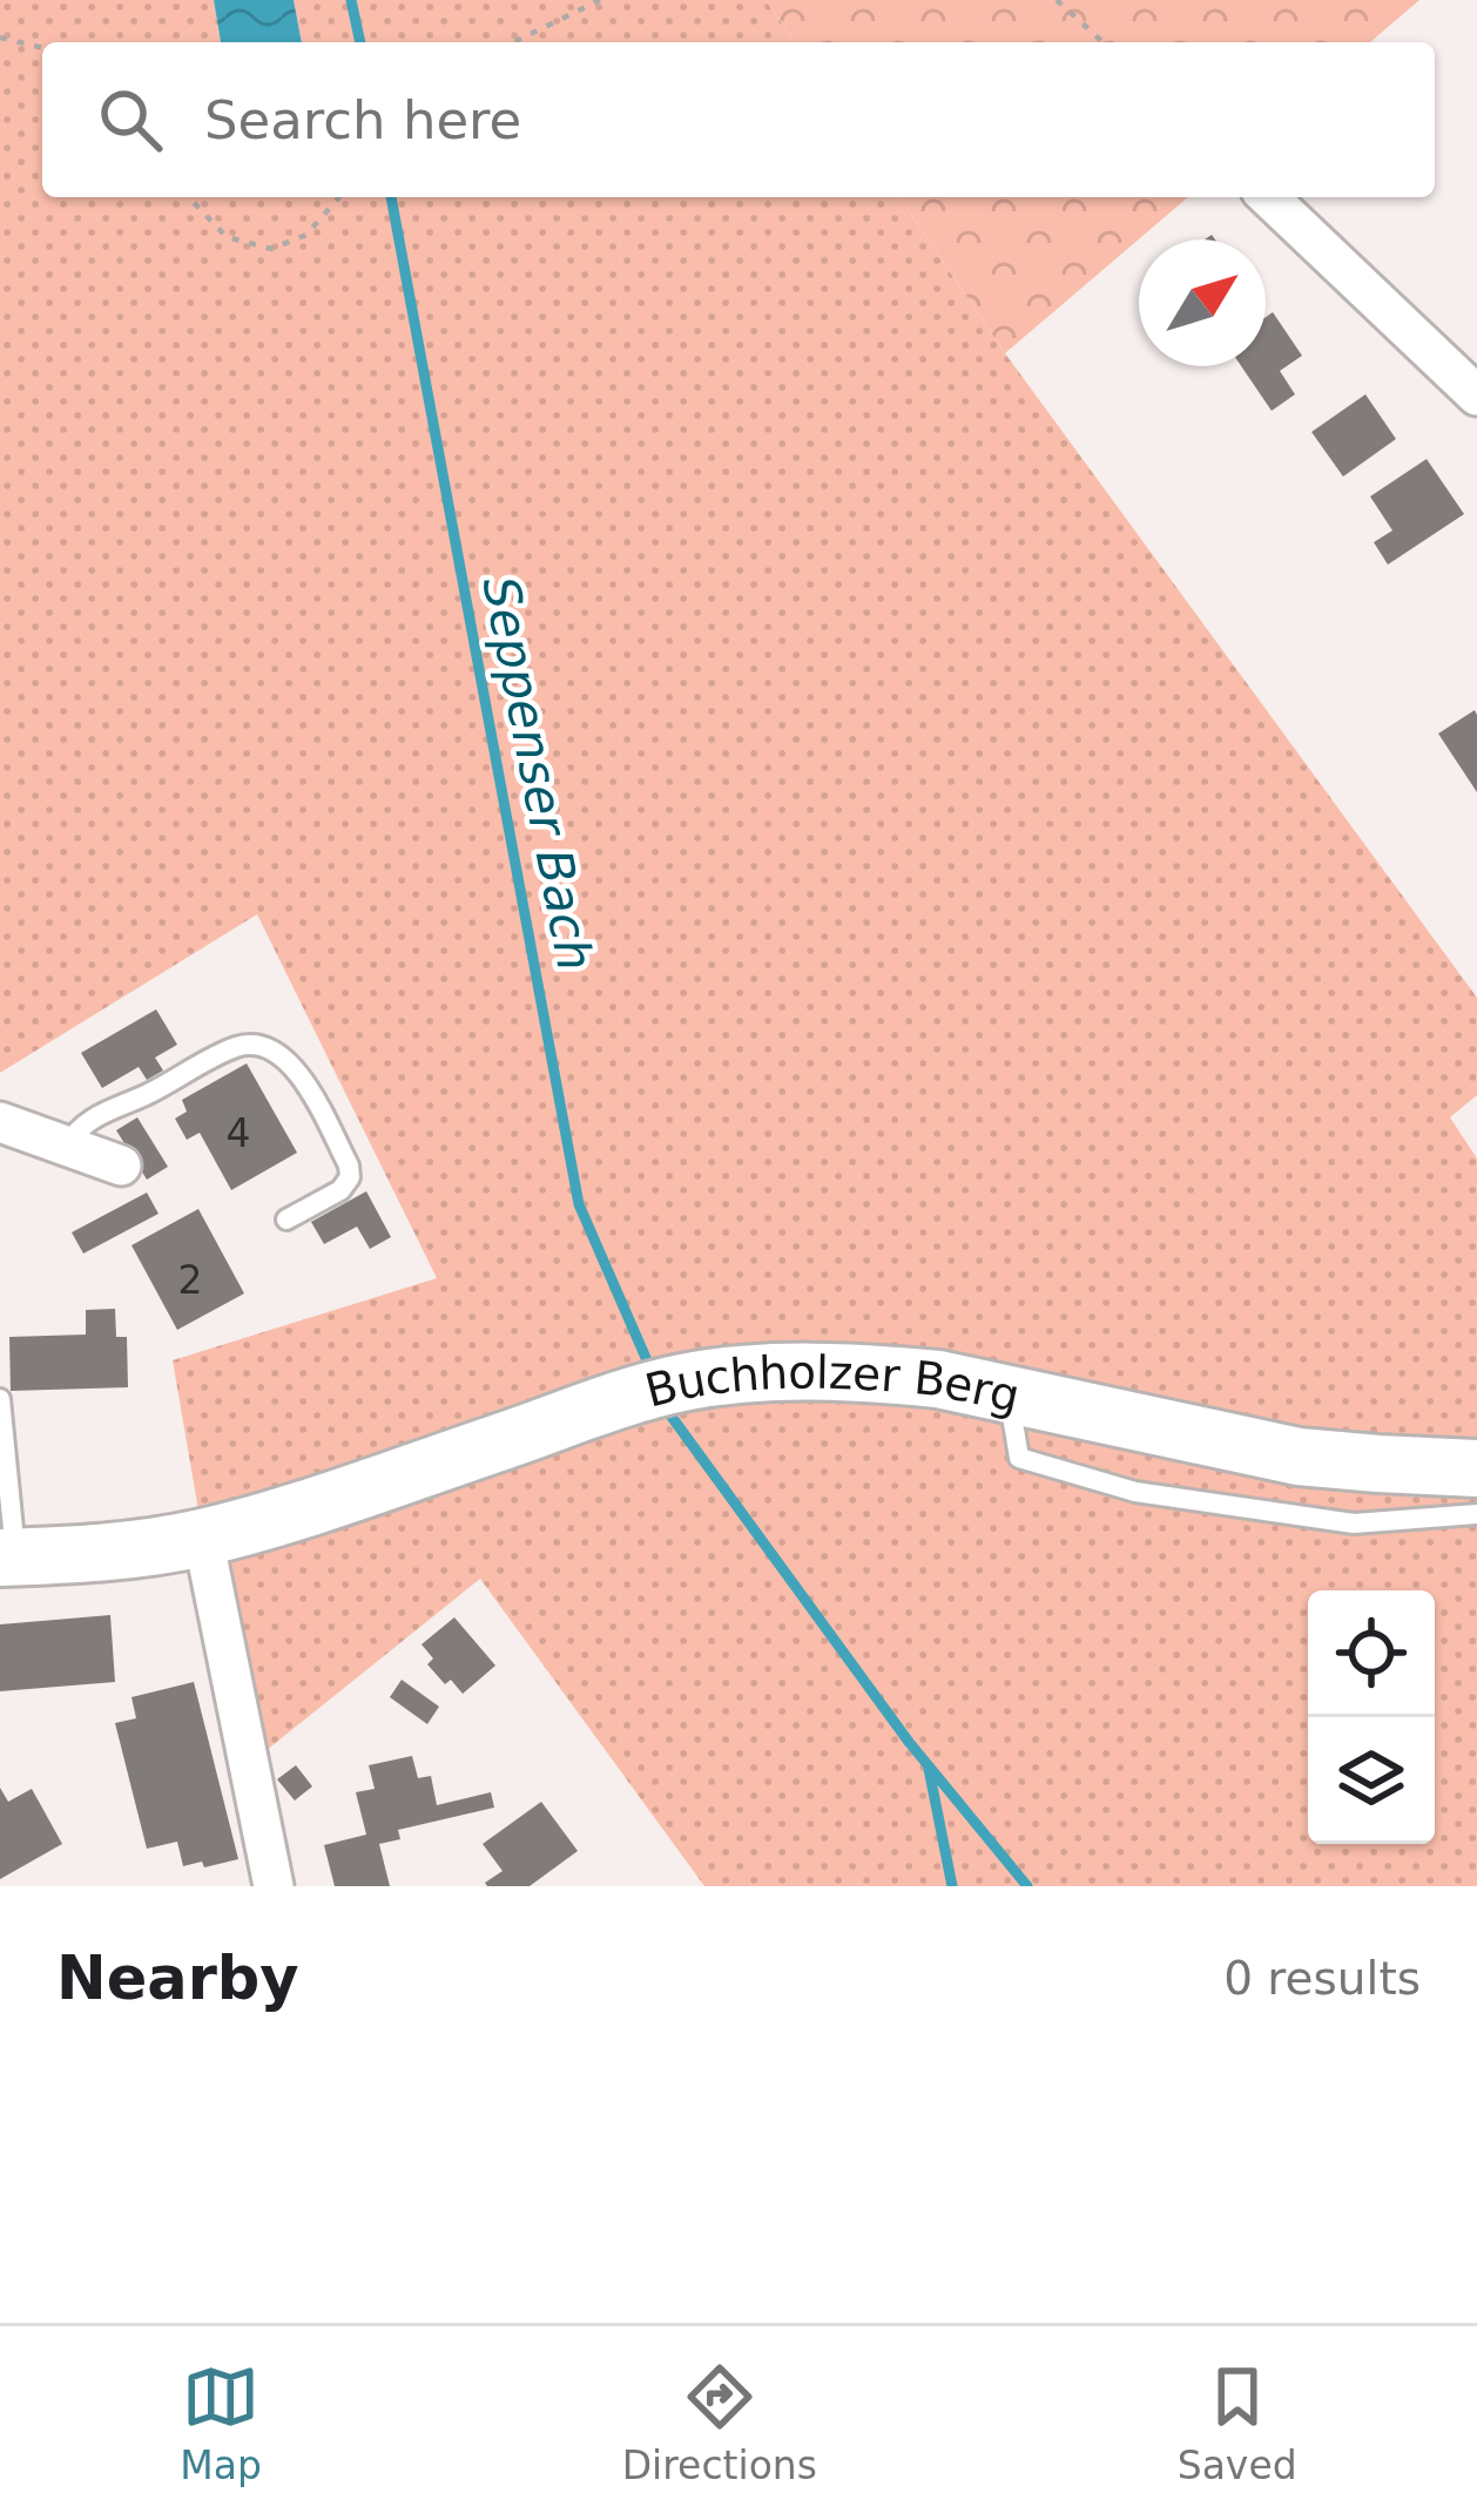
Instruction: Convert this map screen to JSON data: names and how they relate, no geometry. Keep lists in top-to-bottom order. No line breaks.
{"streets":{"main road":["Buchholzer Berg"]},"water":["Seppenser Bach"],"house_numbers":["4","2"],"north":"top right","page":{"search":"Search here","heading":["Nearby","0 results"],"nav":["Map","Directions","Saved"]}}
